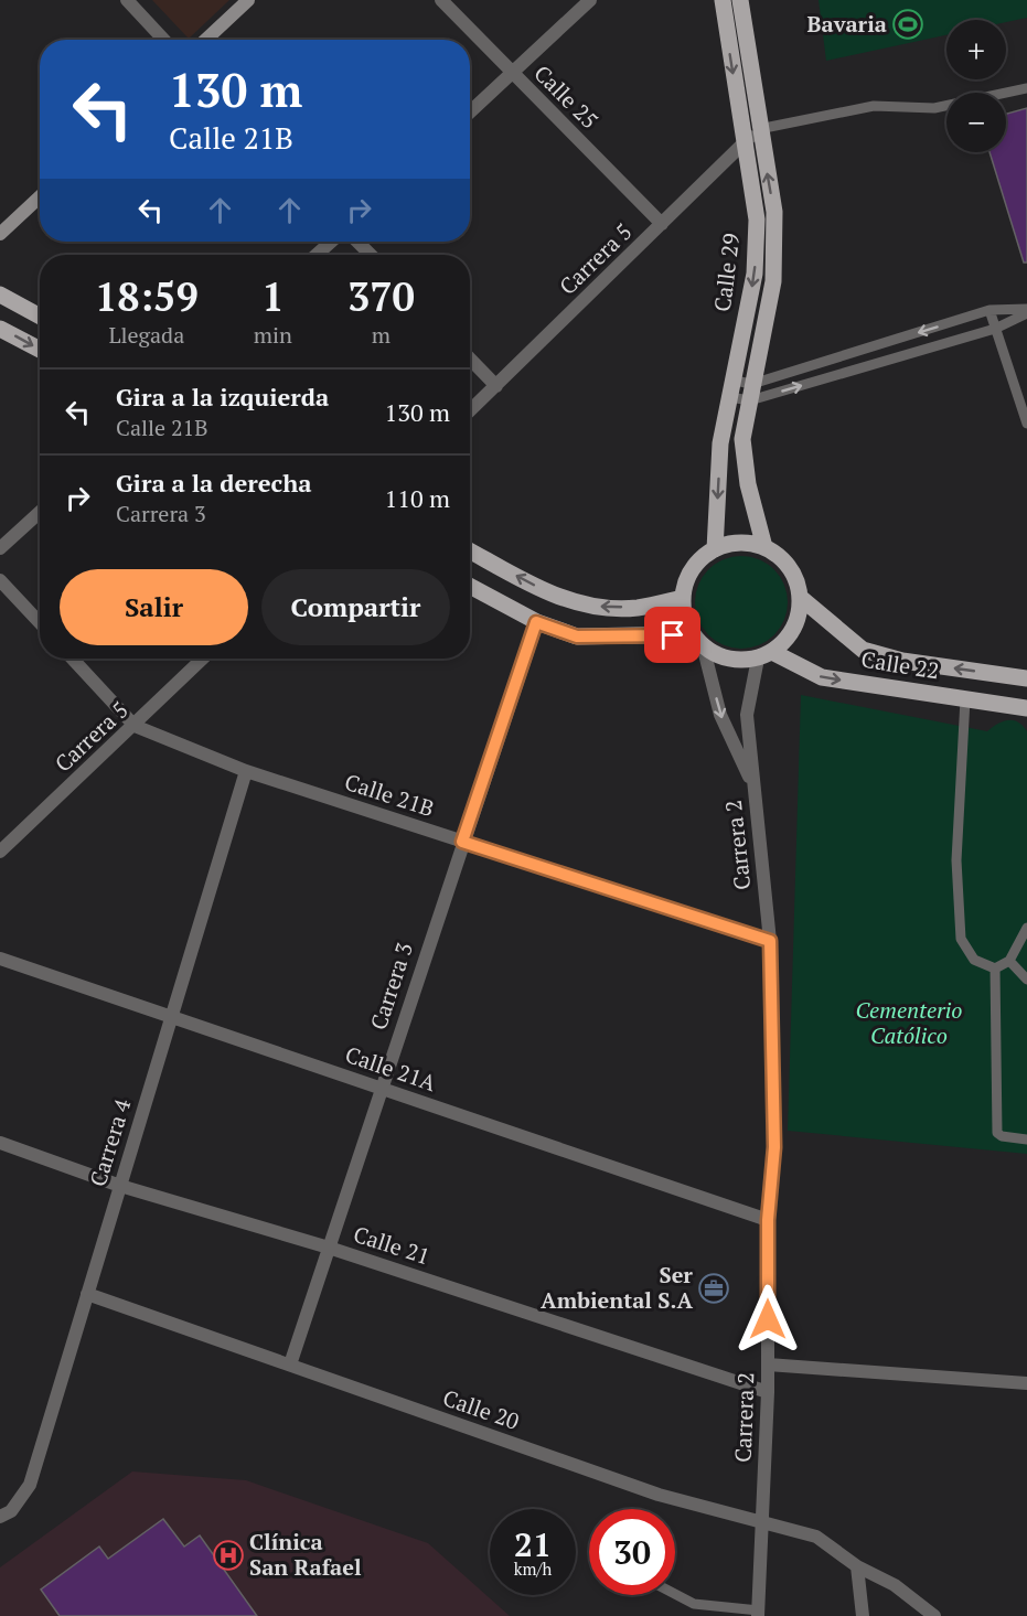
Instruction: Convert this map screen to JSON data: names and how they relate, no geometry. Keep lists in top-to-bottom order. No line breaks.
{"streets":{"main road":["Calle 29","Calle 22"],"street":["Calle 25","Carrera 5","Calle 21B","Carrera 2","Carrera 3","Calle 21A","Carrera 4","Calle 21","Calle 20"]},"crossings":[["Calle 25","Carrera 5"],["Carrera 5","Calle 29"],["Carrera 5","Calle 21B"],["Calle 29","Calle 22"],["Calle 29","Carrera 2"],["Calle 22","Carrera 2"],["Calle 21B","Carrera 2"],["Calle 21B","Carrera 3"],["Calle 21B","Carrera 4"],["Carrera 2","Calle 21A"],["Carrera 2","Calle 21"],["Carrera 2","Calle 20"],["Carrera 3","Calle 21A"],["Carrera 3","Calle 21"],["Carrera 3","Calle 20"],["Calle 21A","Carrera 4"],["Carrera 4","Calle 21"],["Carrera 4","Calle 20"]],"parks":["Cementerio Católico"],"places":{"sports":["Bavaria"],"office":["Ser Ambiental S.A"],"hospital":["Clínica San Rafael"]},"page":{"map_buttons":["+","−"],"turn":["130 m","Calle 21B"],"eta":["18:59","Llegada","1","min","370","m"],"list":[{"name":"Gira a la izquierda","note":"Calle 21B","value":"130 m"},{"name":"Gira a la derecha","note":"Carrera 3","value":"110 m"}],"buttons":["Salir","Compartir"],"speed":"21 km/h","limit":"30"}}
